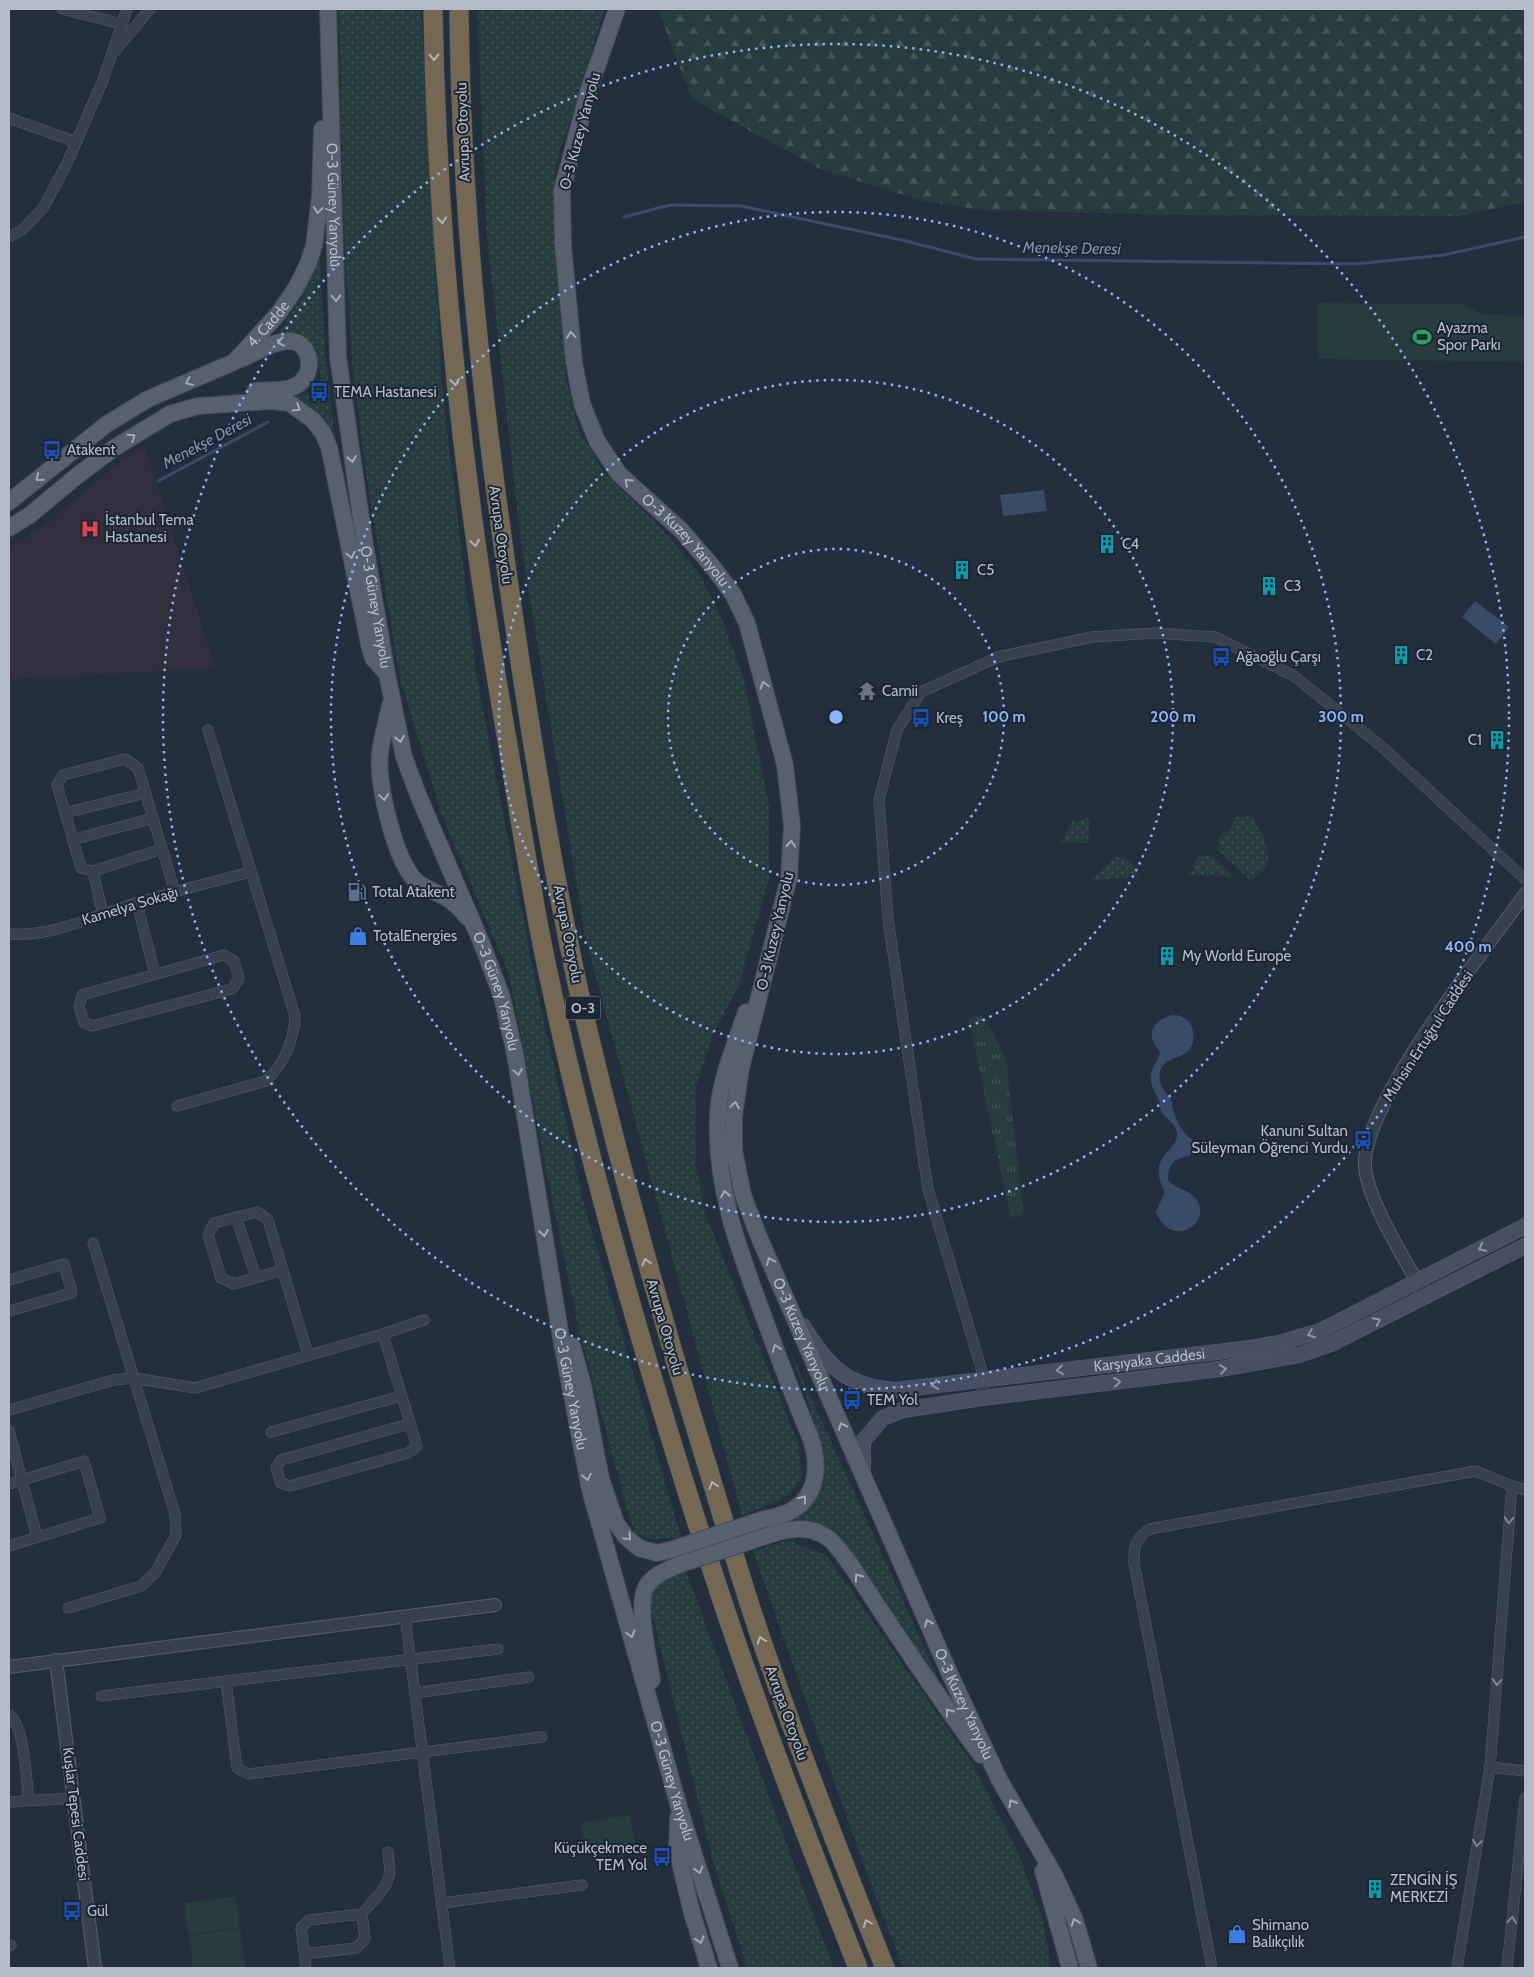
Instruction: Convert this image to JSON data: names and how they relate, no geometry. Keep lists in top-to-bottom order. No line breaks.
{"streets":{"highway":["Avrupa Otoyolu","O-3"],"main road":["O-3 Kuzey Yanyolu","O-3 Güney Yanyolu","4. Cadde","Karşıyaka Caddesi"],"street":["Kamelya Sokağı","Muhsin Ertuğrul Caddesi","Kuşlar Tepesi Caddesi"]},"crossings":[["O-3 Kuzey Yanyolu","Karşıyaka Caddesi"],["O-3 Güney Yanyolu","4. Cadde"],["Muhsin Ertuğrul Caddesi","Karşıyaka Caddesi"]],"one_way":["O-3 Kuzey Yanyolu","O-3 Güney Yanyolu"],"water":["Menekşe Deresi"],"places":{"sports":["Ayazma Spor Parkı"],"bus stop":["TEMA Hastanesi","Atakent","Ağaoğlu Çarşı","Kreş","Kanuni Sultan Süleyman Öğrenci Yurdu","TEM Yol","Küçükçekmece TEM Yol","Gül"],"hospital":["İstanbul Tema Hastanesi"],"building":["C4","C5","C3","C2","C1","My World Europe","ZENGİN İŞ MERKEZİ"],"temple":["Camii"],"fuel station":["Total Atakent"],"shop":["TotalEnergies","Shimano Balıkçılık"]},"rings":["100 m","200 m","300 m","400 m"]}
